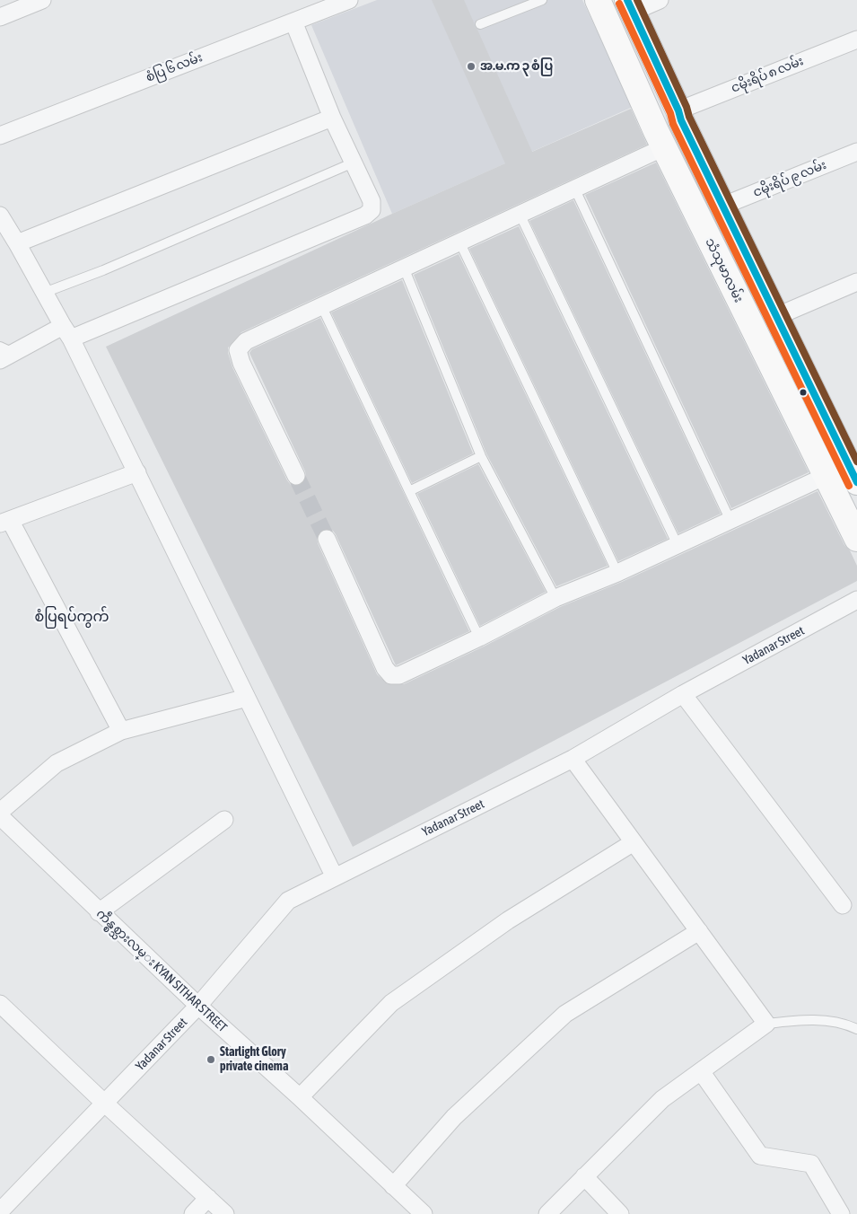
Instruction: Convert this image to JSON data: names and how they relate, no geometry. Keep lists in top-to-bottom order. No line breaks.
{"streets":{"main road":["သံသုမာလမ်း"],"street":["စံပြ ၆ လမ်း","ငမိုးရိပ် ၈ လမ်း","ငမိုးရိပ် ၉ လမ်း","Yadanar Street","ကဵန္စစ္သားလမ္း KYAN SITHAR STREET"]},"crossings":[["Yadanar Street","ကဵန္စစ္သားလမ္း KYAN SITHAR STREET"]],"districts":["စံပြရပ်ကွက်"],"places":["အ.မ.က ၃ စံပြ","Starlight Glory private cinema"]}
